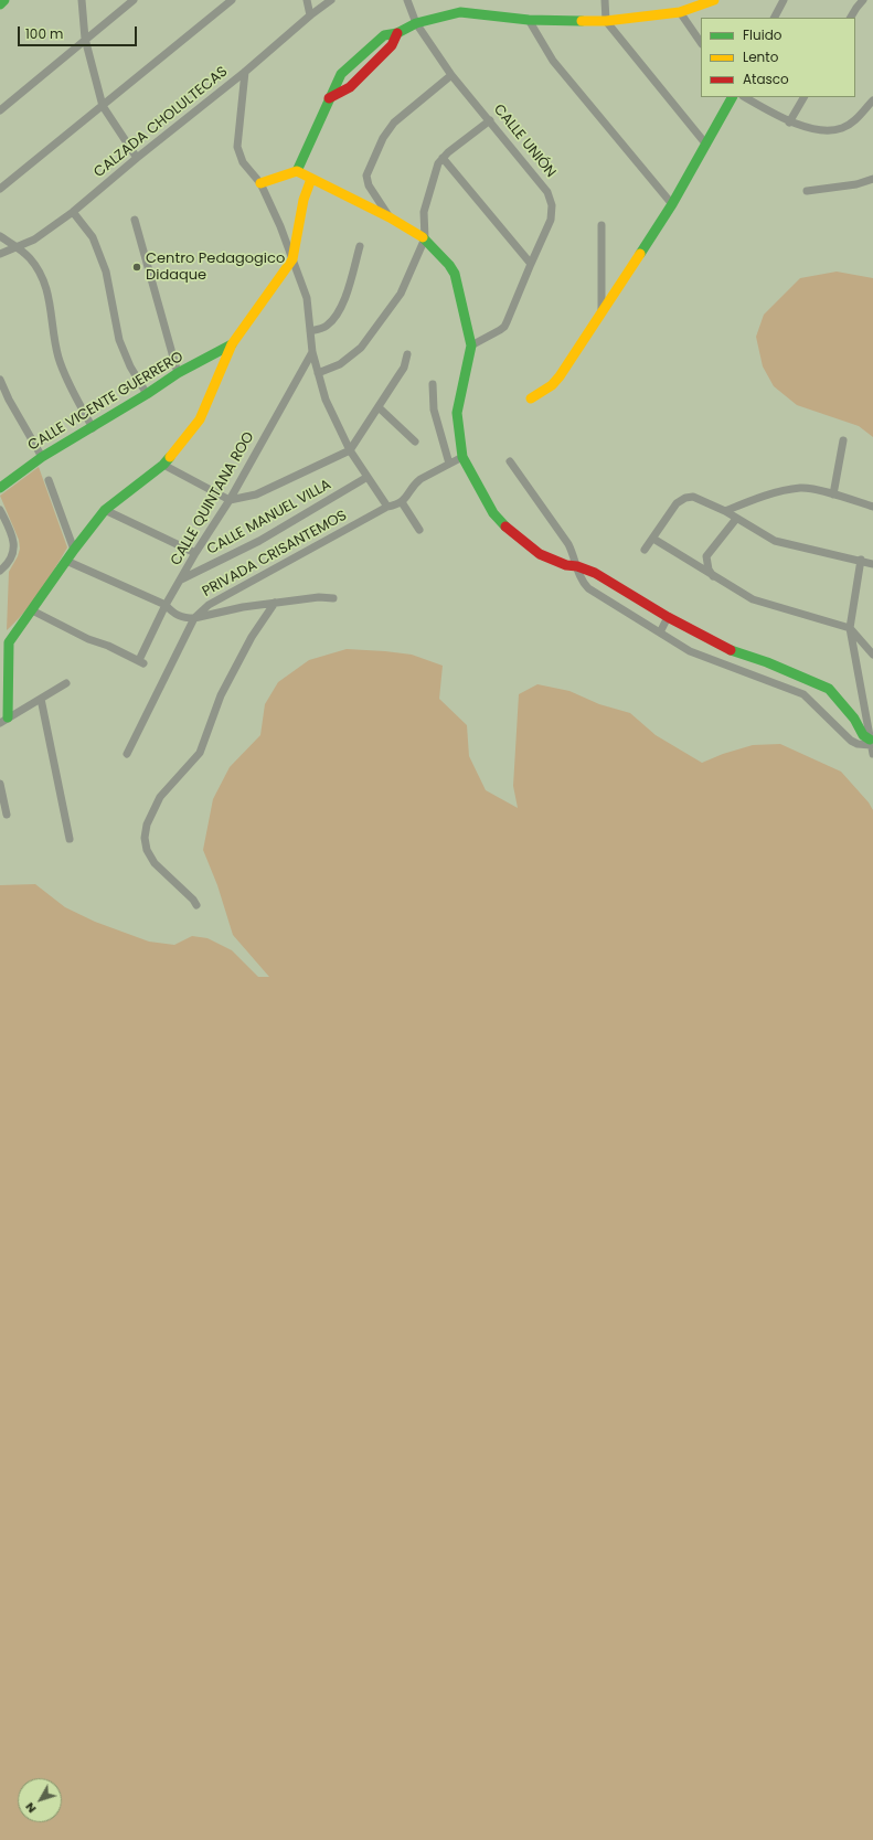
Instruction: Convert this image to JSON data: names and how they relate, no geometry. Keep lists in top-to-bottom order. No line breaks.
{"streets":{"street":["CALZADA CHOLULTECAS","CALLE UNIÓN","CALLE VICENTE GUERRERO","CALLE QUINTANA ROO","CALLE MANUEL VILLA","PRIVADA CRISANTEMOS"]},"crossings":[["CALLE QUINTANA ROO","CALLE MANUEL VILLA"]],"places":["Centro Pedagogico Didaque"],"legend":["Fluido","Lento","Atasco"],"scale_bar":"100 m","north":"bottom left"}
